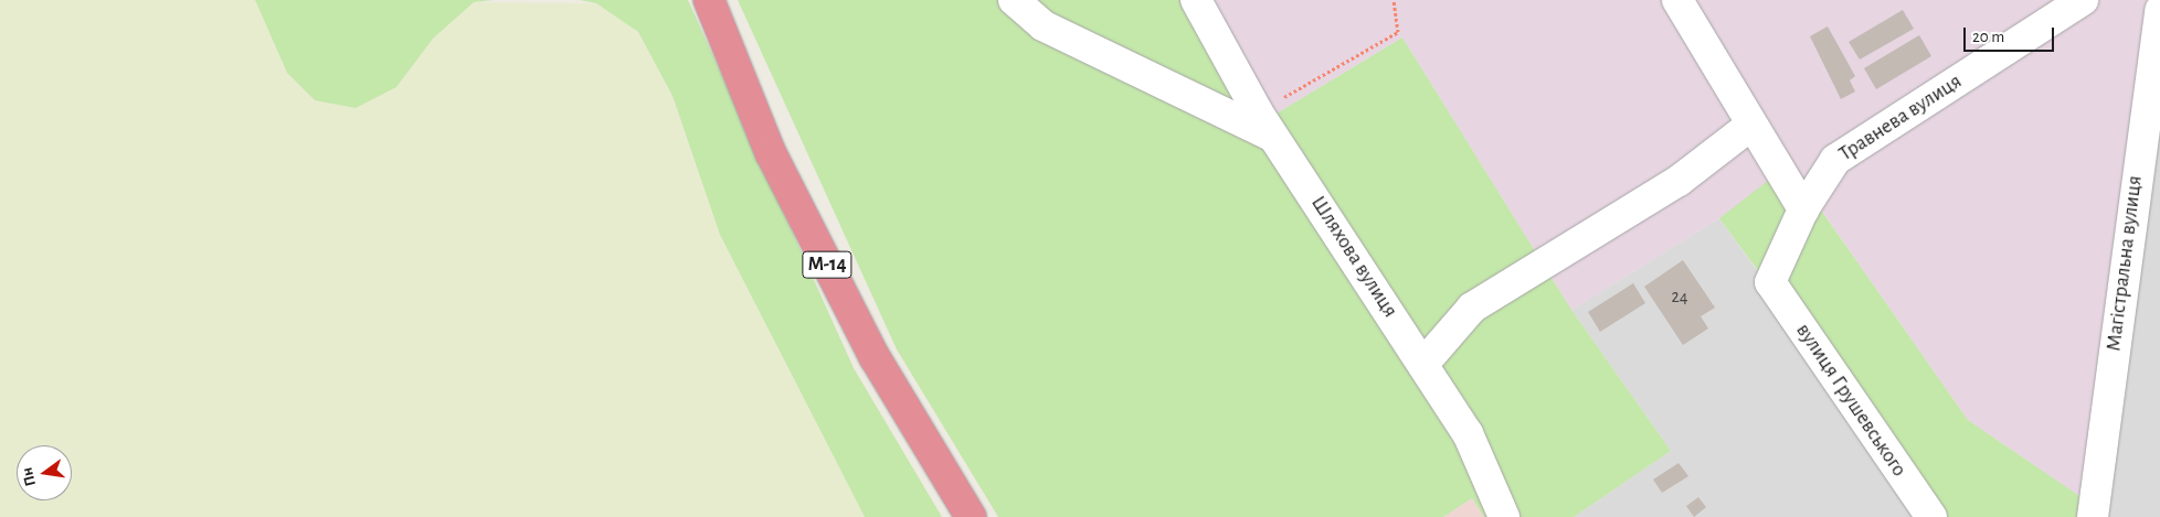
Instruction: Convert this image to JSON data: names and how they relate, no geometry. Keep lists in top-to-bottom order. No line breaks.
{"streets":{"highway":["М-14"],"street":["Травнева вулиця","Шляхова вулиця","Магістральна вулиця","вулиця Грушевського"]},"crossings":[["Травнева вулиця","вулиця Грушевського"]],"house_numbers":["24"],"scale_bar":"20 m","north":"left"}
